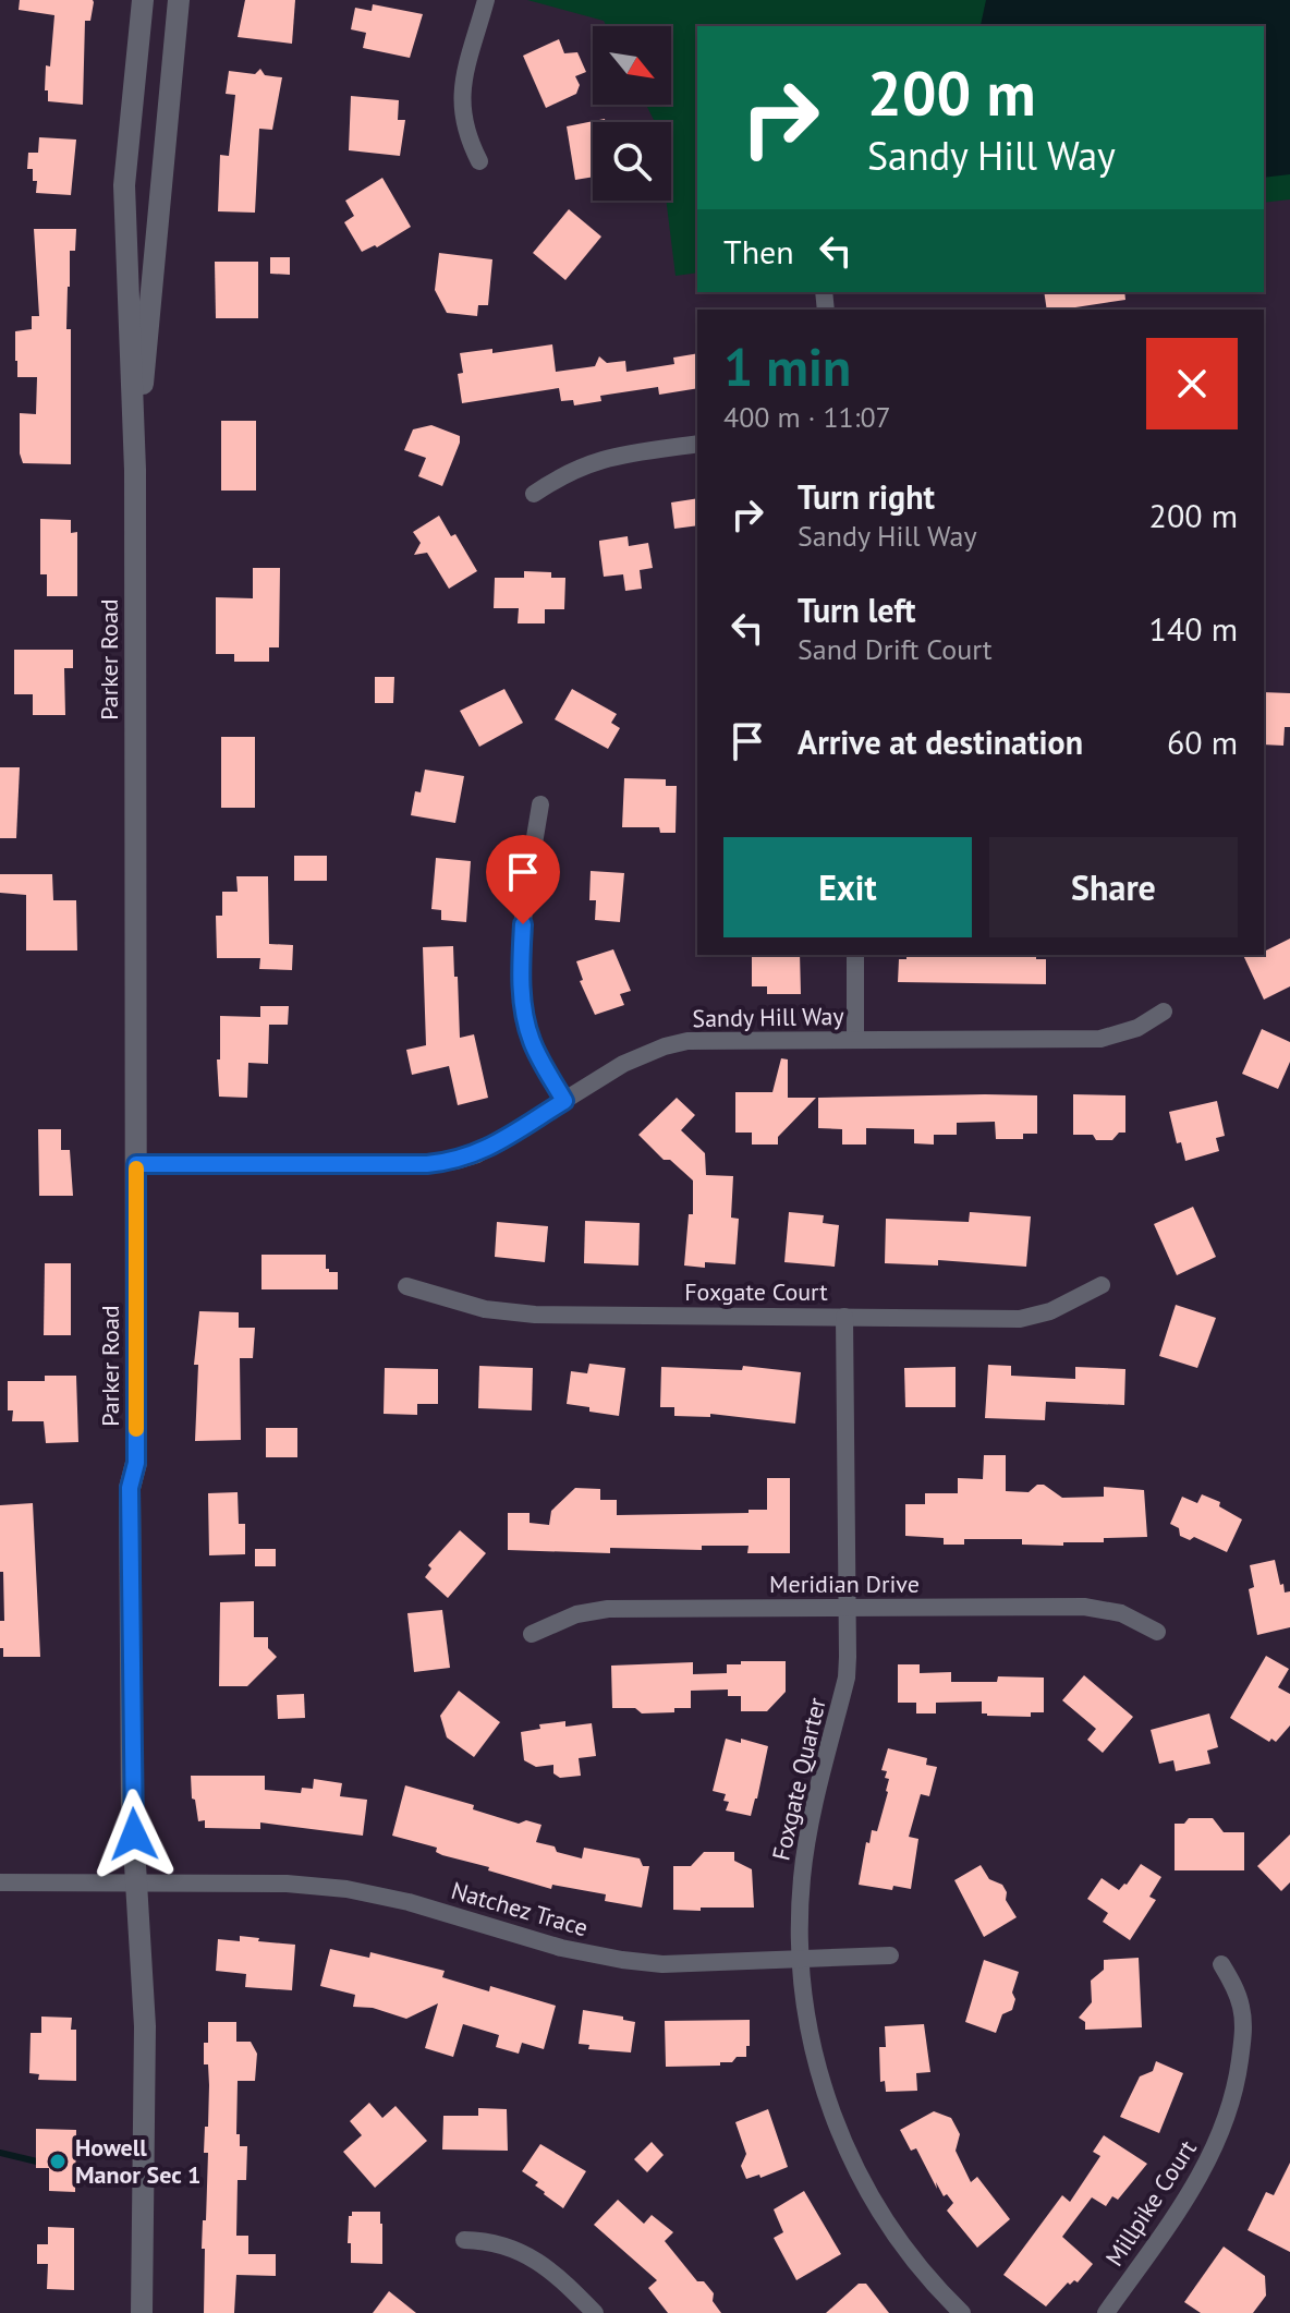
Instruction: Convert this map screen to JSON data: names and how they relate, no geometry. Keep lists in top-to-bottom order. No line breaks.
{"streets":{"street":["Parker Road","Sandy Hill Way","Foxgate Court","Meridian Drive","Foxgate Quarter","Natchez Trace","Millpike Court"]},"crossings":[["Parker Road","Sandy Hill Way"],["Parker Road","Natchez Trace"],["Foxgate Court","Foxgate Quarter"],["Meridian Drive","Foxgate Quarter"],["Foxgate Quarter","Natchez Trace"]],"places":["Howell Manor Sec 1"],"north":"bottom right","page":{"turn":["200 m","Sandy Hill Way"],"then":"Then","heading":["1 min","400 m · 11:07"],"list":[{"name":"Turn right","note":"Sandy Hill Way","value":"200 m"},{"name":"Turn left","note":"Sand Drift Court","value":"140 m"},{"name":"Arrive at destination","value":"60 m"}],"buttons":["Exit","Share"]}}
